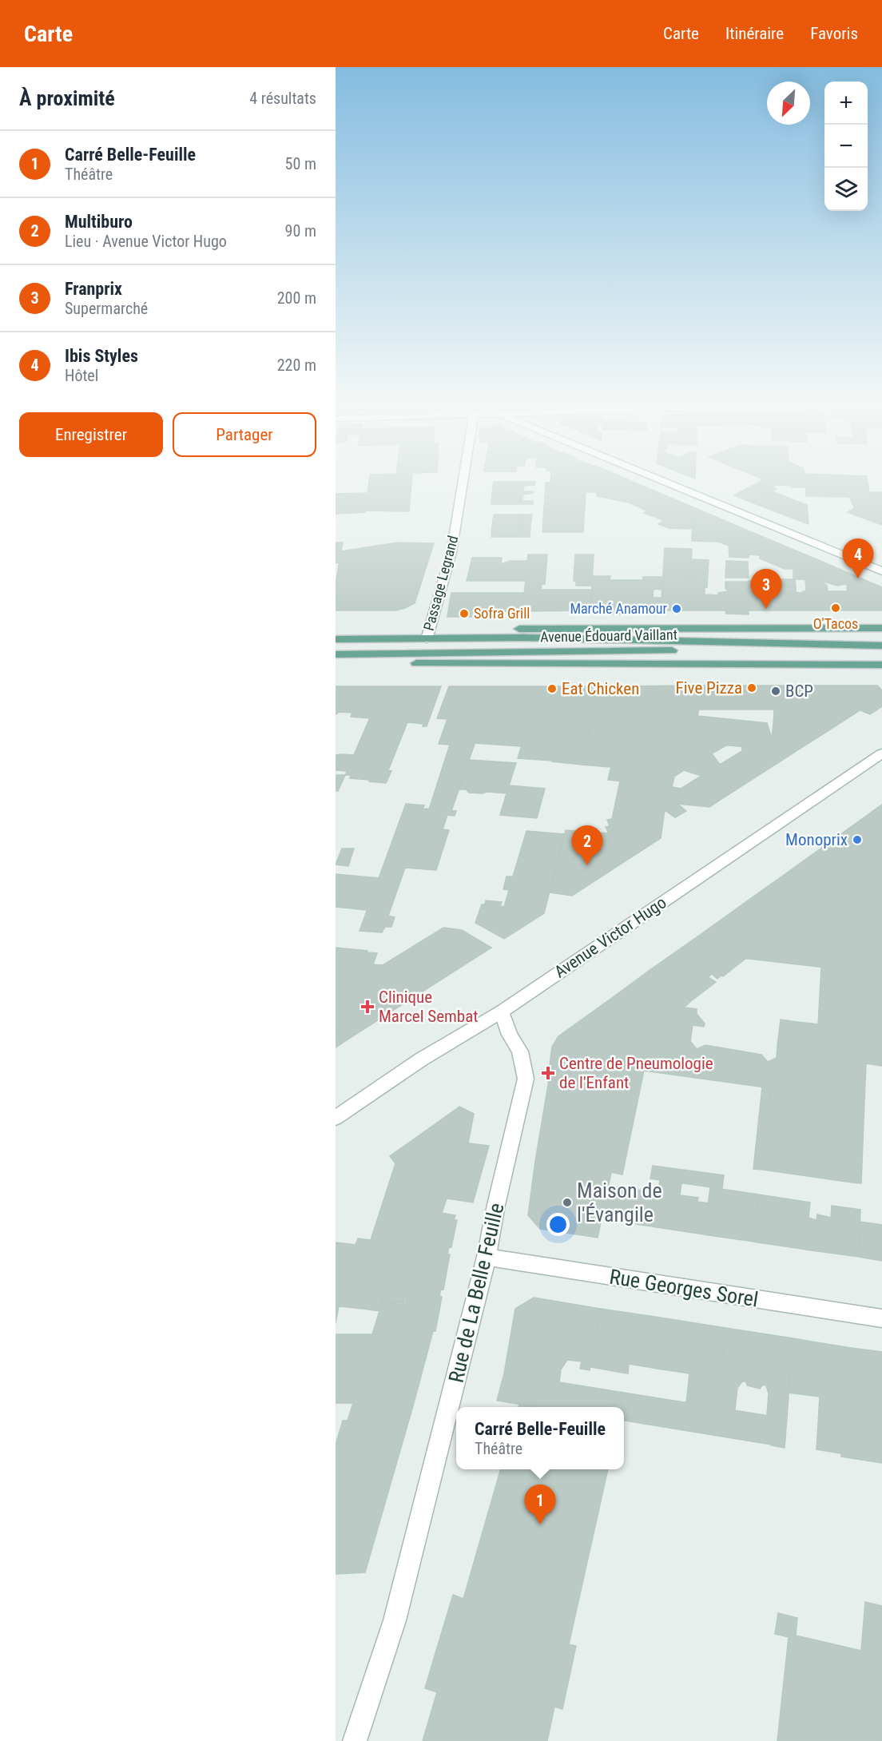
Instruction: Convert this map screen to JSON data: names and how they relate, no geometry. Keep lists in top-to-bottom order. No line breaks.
{"streets":{"main road":["Avenue Édouard Vaillant"],"street":["Passage Legrand","Avenue Victor Hugo","Rue Georges Sorel","Rue de La Belle Feuille"]},"crossings":[["Passage Legrand","Avenue Édouard Vaillant"],["Avenue Victor Hugo","Rue de La Belle Feuille"],["Rue Georges Sorel","Rue de La Belle Feuille"]],"places":{"other":["O'Tacos","Marché Anamour","Sofra Grill","Five Pizza","Eat Chicken","BCP","Monoprix","Maison de l'Évangile"],"health":["Clinique Marcel Sembat","Centre de Pneumologie de l'Enfant"]},"north":"bottom left","page":{"header":"Carte","nav":["Carte","Itinéraire","Favoris"],"heading":["À proximité","4 résultats"],"map_buttons":["+","−"],"list":[{"mark":"1","name":"Carré Belle-Feuille","note":"Théâtre","value":"50 m"},{"mark":"2","name":"Multiburo","note":"Lieu · Avenue Victor Hugo","value":"90 m"},{"mark":"3","name":"Franprix","note":"Supermarché","value":"200 m"},{"mark":"4","name":"Ibis Styles","note":"Hôtel","value":"220 m"}],"buttons":["Enregistrer","Partager"],"pins":["4","3","2","1"],"popup":["Carré Belle-Feuille","Théâtre"]}}
